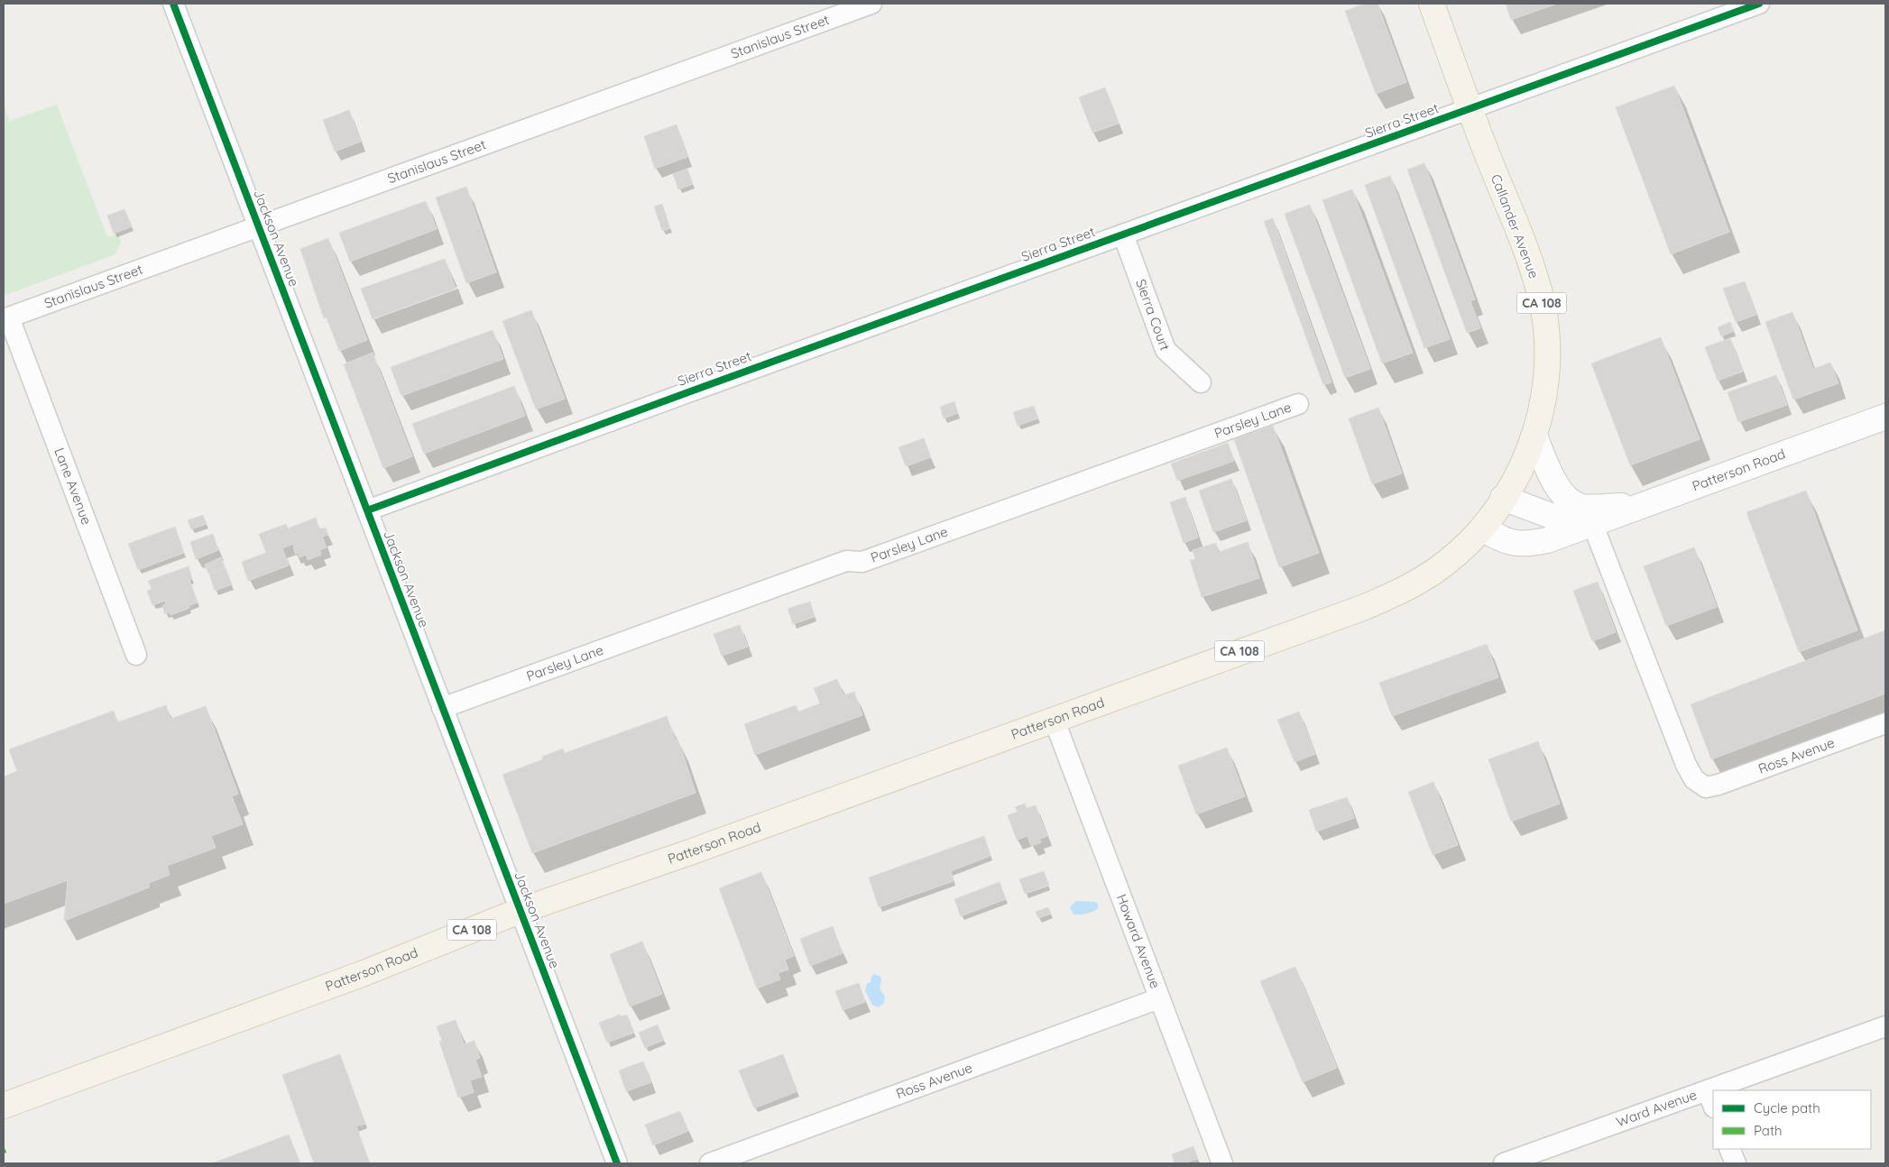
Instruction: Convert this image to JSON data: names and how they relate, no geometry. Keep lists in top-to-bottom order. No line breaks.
{"streets":{"main road":["Callander Avenue","CA 108","Patterson Road"],"street":["Stanislaus Street","Sierra Street","Jackson Avenue","Sierra Court","Parsley Lane","Lane Avenue","Ross Avenue","Howard Avenue","Ward Avenue"]},"crossings":[["Stanislaus Street","Jackson Avenue"],["Stanislaus Street","Lane Avenue"],["Sierra Street","Callander Avenue"],["Sierra Street","Jackson Avenue"],["Sierra Street","Sierra Court"],["Callander Avenue","Patterson Road"],["Jackson Avenue","Parsley Lane"],["Jackson Avenue","Patterson Road"],["Patterson Road","Ross Avenue"],["Patterson Road","Howard Avenue"],["Ross Avenue","Howard Avenue"]],"legend":["Cycle path","Path"]}
